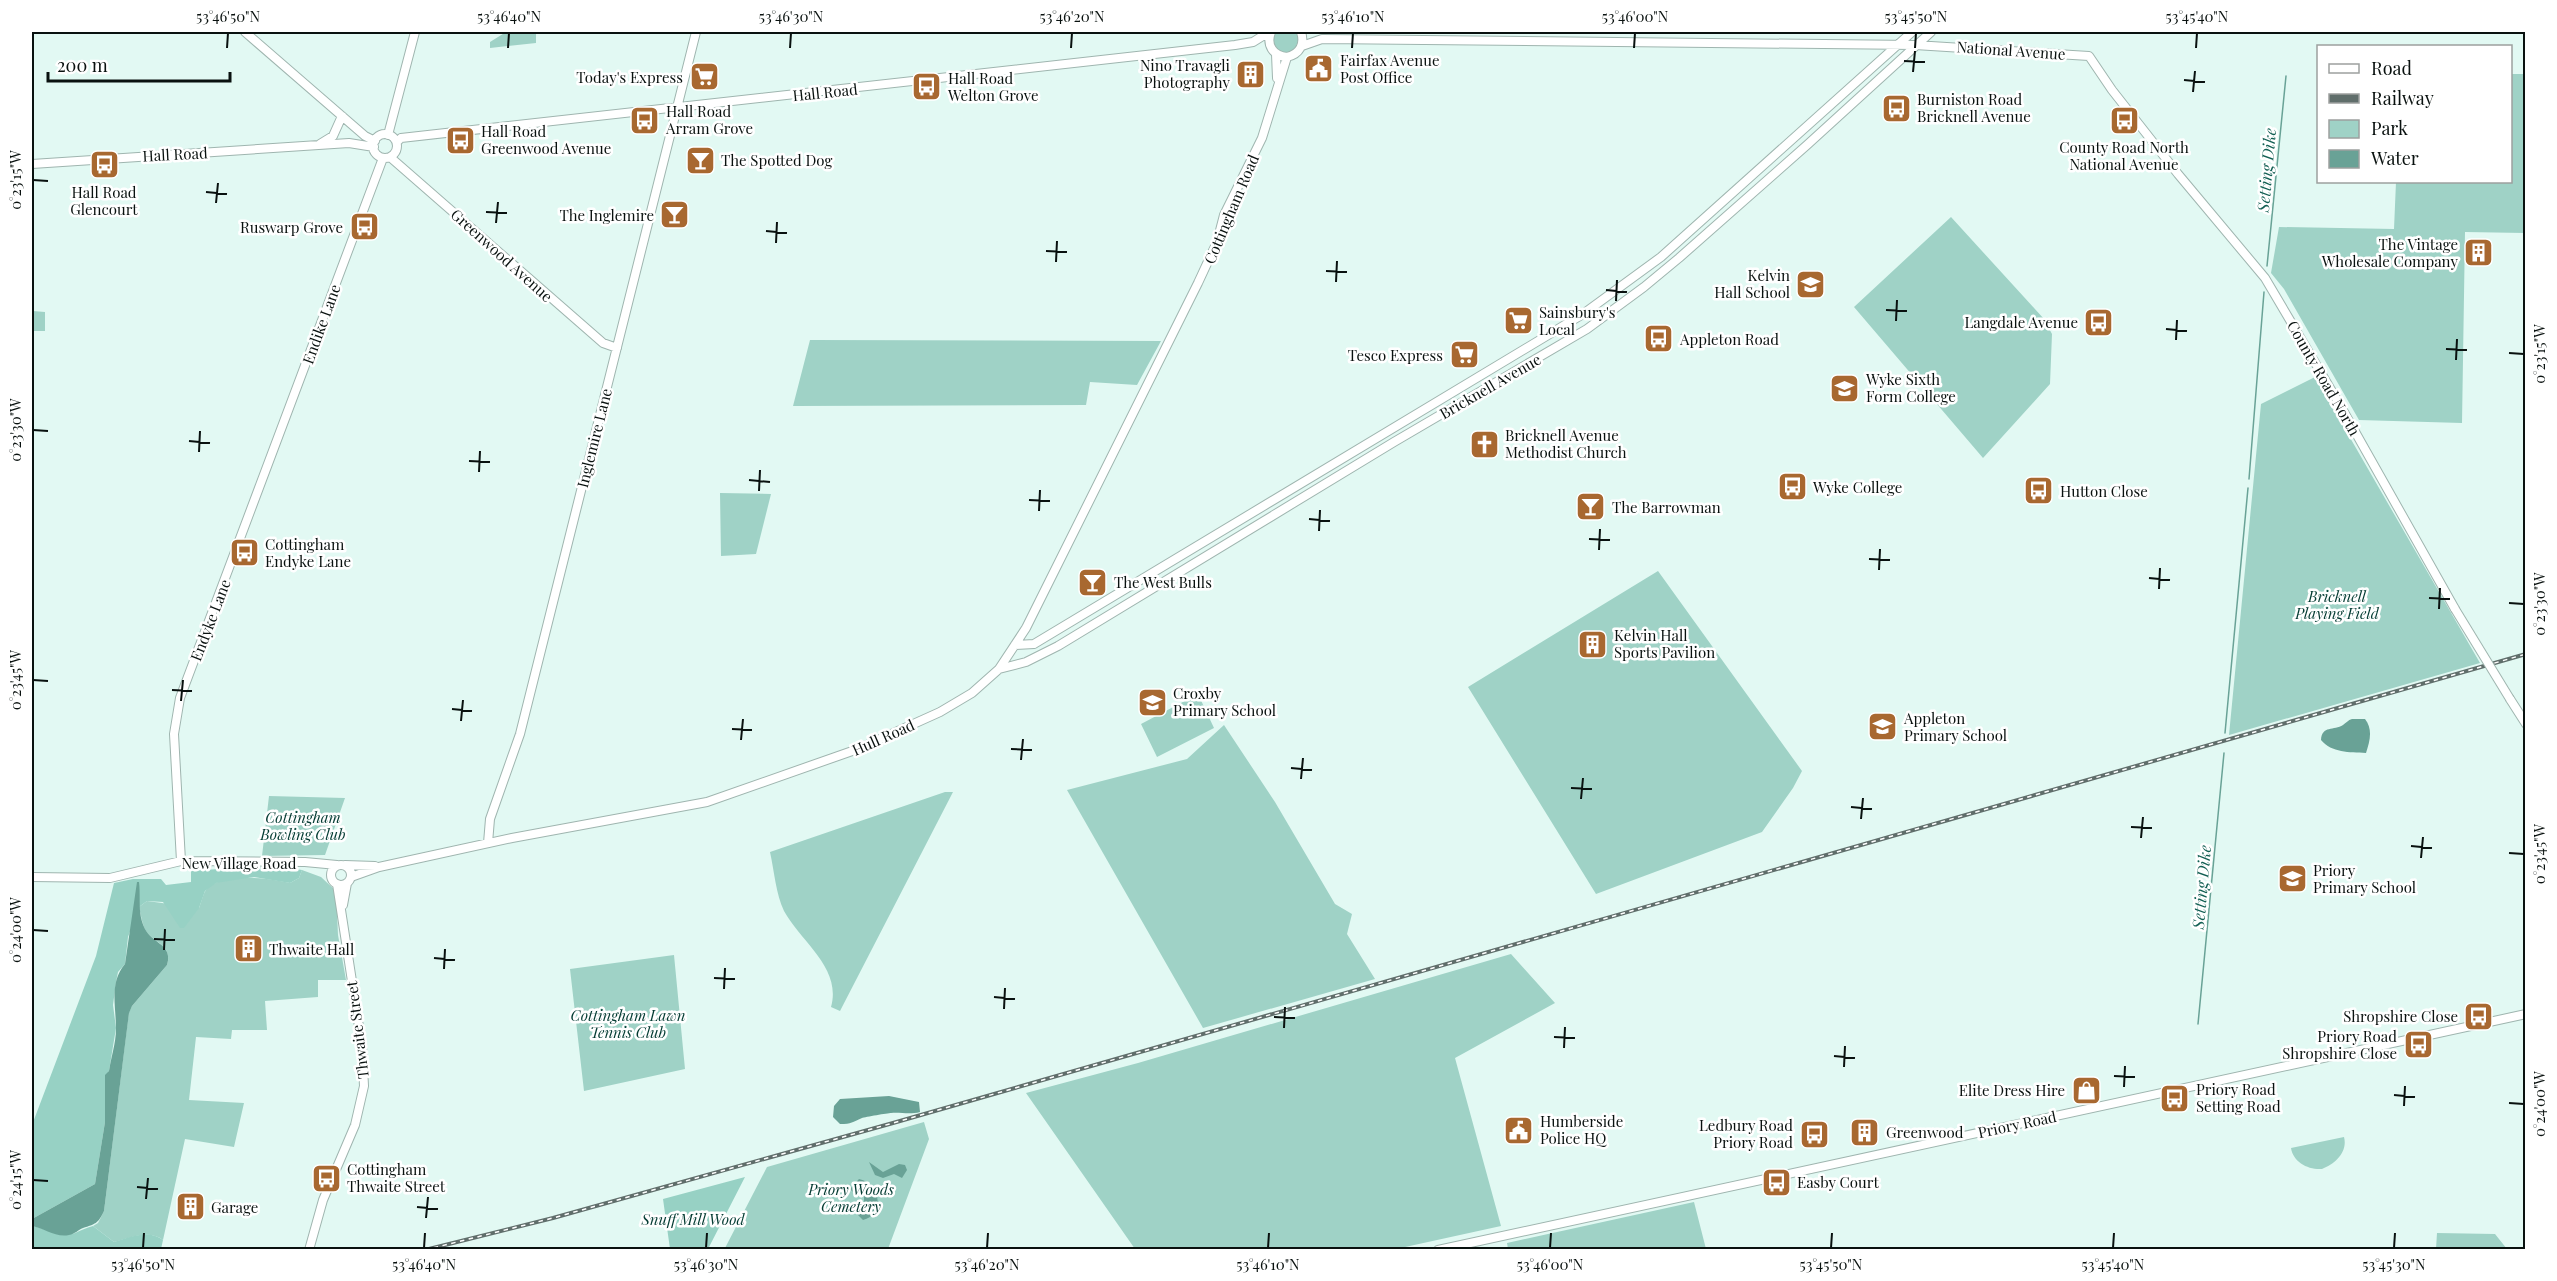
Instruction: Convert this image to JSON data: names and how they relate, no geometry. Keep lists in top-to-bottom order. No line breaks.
{"streets":{"street":["National Avenue","Hall Road","Cottingham Road","Greenwood Avenue","Endike Lane","County Road North","Bricknell Avenue","Inglemire Lane","Endyke Lane","Hull Road","New Village Road","Thwaite Street","Priory Road"]},"crossings":[["National Avenue","County Road North"],["National Avenue","Bricknell Avenue"],["Hall Road","Cottingham Road"],["Hall Road","Greenwood Avenue"],["Hall Road","Endike Lane"],["Hall Road","Inglemire Lane"],["Cottingham Road","Hull Road"],["Greenwood Avenue","Endike Lane"],["Greenwood Avenue","Inglemire Lane"],["Endike Lane","Endyke Lane"],["Bricknell Avenue","Hull Road"],["Inglemire Lane","Hull Road"],["Endyke Lane","New Village Road"],["Hull Road","New Village Road"],["Hull Road","Thwaite Street"],["New Village Road","Thwaite Street"]],"water":["Setting Dike"],"parks":["Bricknell Playing Field","Cottingham Bowling Club","Cottingham Lawn Tennis Club","Priory Woods Cemetery","Snuff Mill Wood"],"places":{"public building":["Fairfax Avenue Post Office","Humberside Police HQ"],"building":["Nino Travagli Photography","The Vintage Wholesale Company","Kelvin Hall Sports Pavilion","Thwaite Hall","Greenwood","Garage"],"supermarket":["Today's Express","Sainsbury's Local","Tesco Express"],"bus stop":["Hall Road Welton Grove","Burniston Road Bricknell Avenue","Hall Road Arram Grove","County Road North National Avenue","Hall Road Greenwood Avenue","Hall Road Glencourt","Ruswarp Grove","Langdale Avenue","Appleton Road","Wyke College","Hutton Close","Cottingham Endyke Lane","Shropshire Close","Priory Road Shropshire Close","Priory Road Setting Road","Ledbury Road Priory Road","Cottingham Thwaite Street","Easby Court"],"bar":["The Spotted Dog","The Inglemire","The Barrowman","The West Bulls"],"school or university":["Kelvin Hall School","Wyke Sixth Form College","Croxby Primary School","Appleton Primary School","Priory Primary School"],"church":["Bricknell Avenue Methodist Church"],"shop":["Elite Dress Hire"]},"legend":["Road","Railway","Park","Water"],"scale_bar":"200 m","coordinates":["53°46'50\"N","53°46'40\"N","53°46'30\"N","53°46'20\"N","53°46'10\"N","53°46'00\"N","53°45'50\"N","53°45'40\"N","0°23'15\"W","0°23'30\"W","0°23'45\"W","0°24'00\"W","0°24'15\"W","53°45'30\"N"]}
